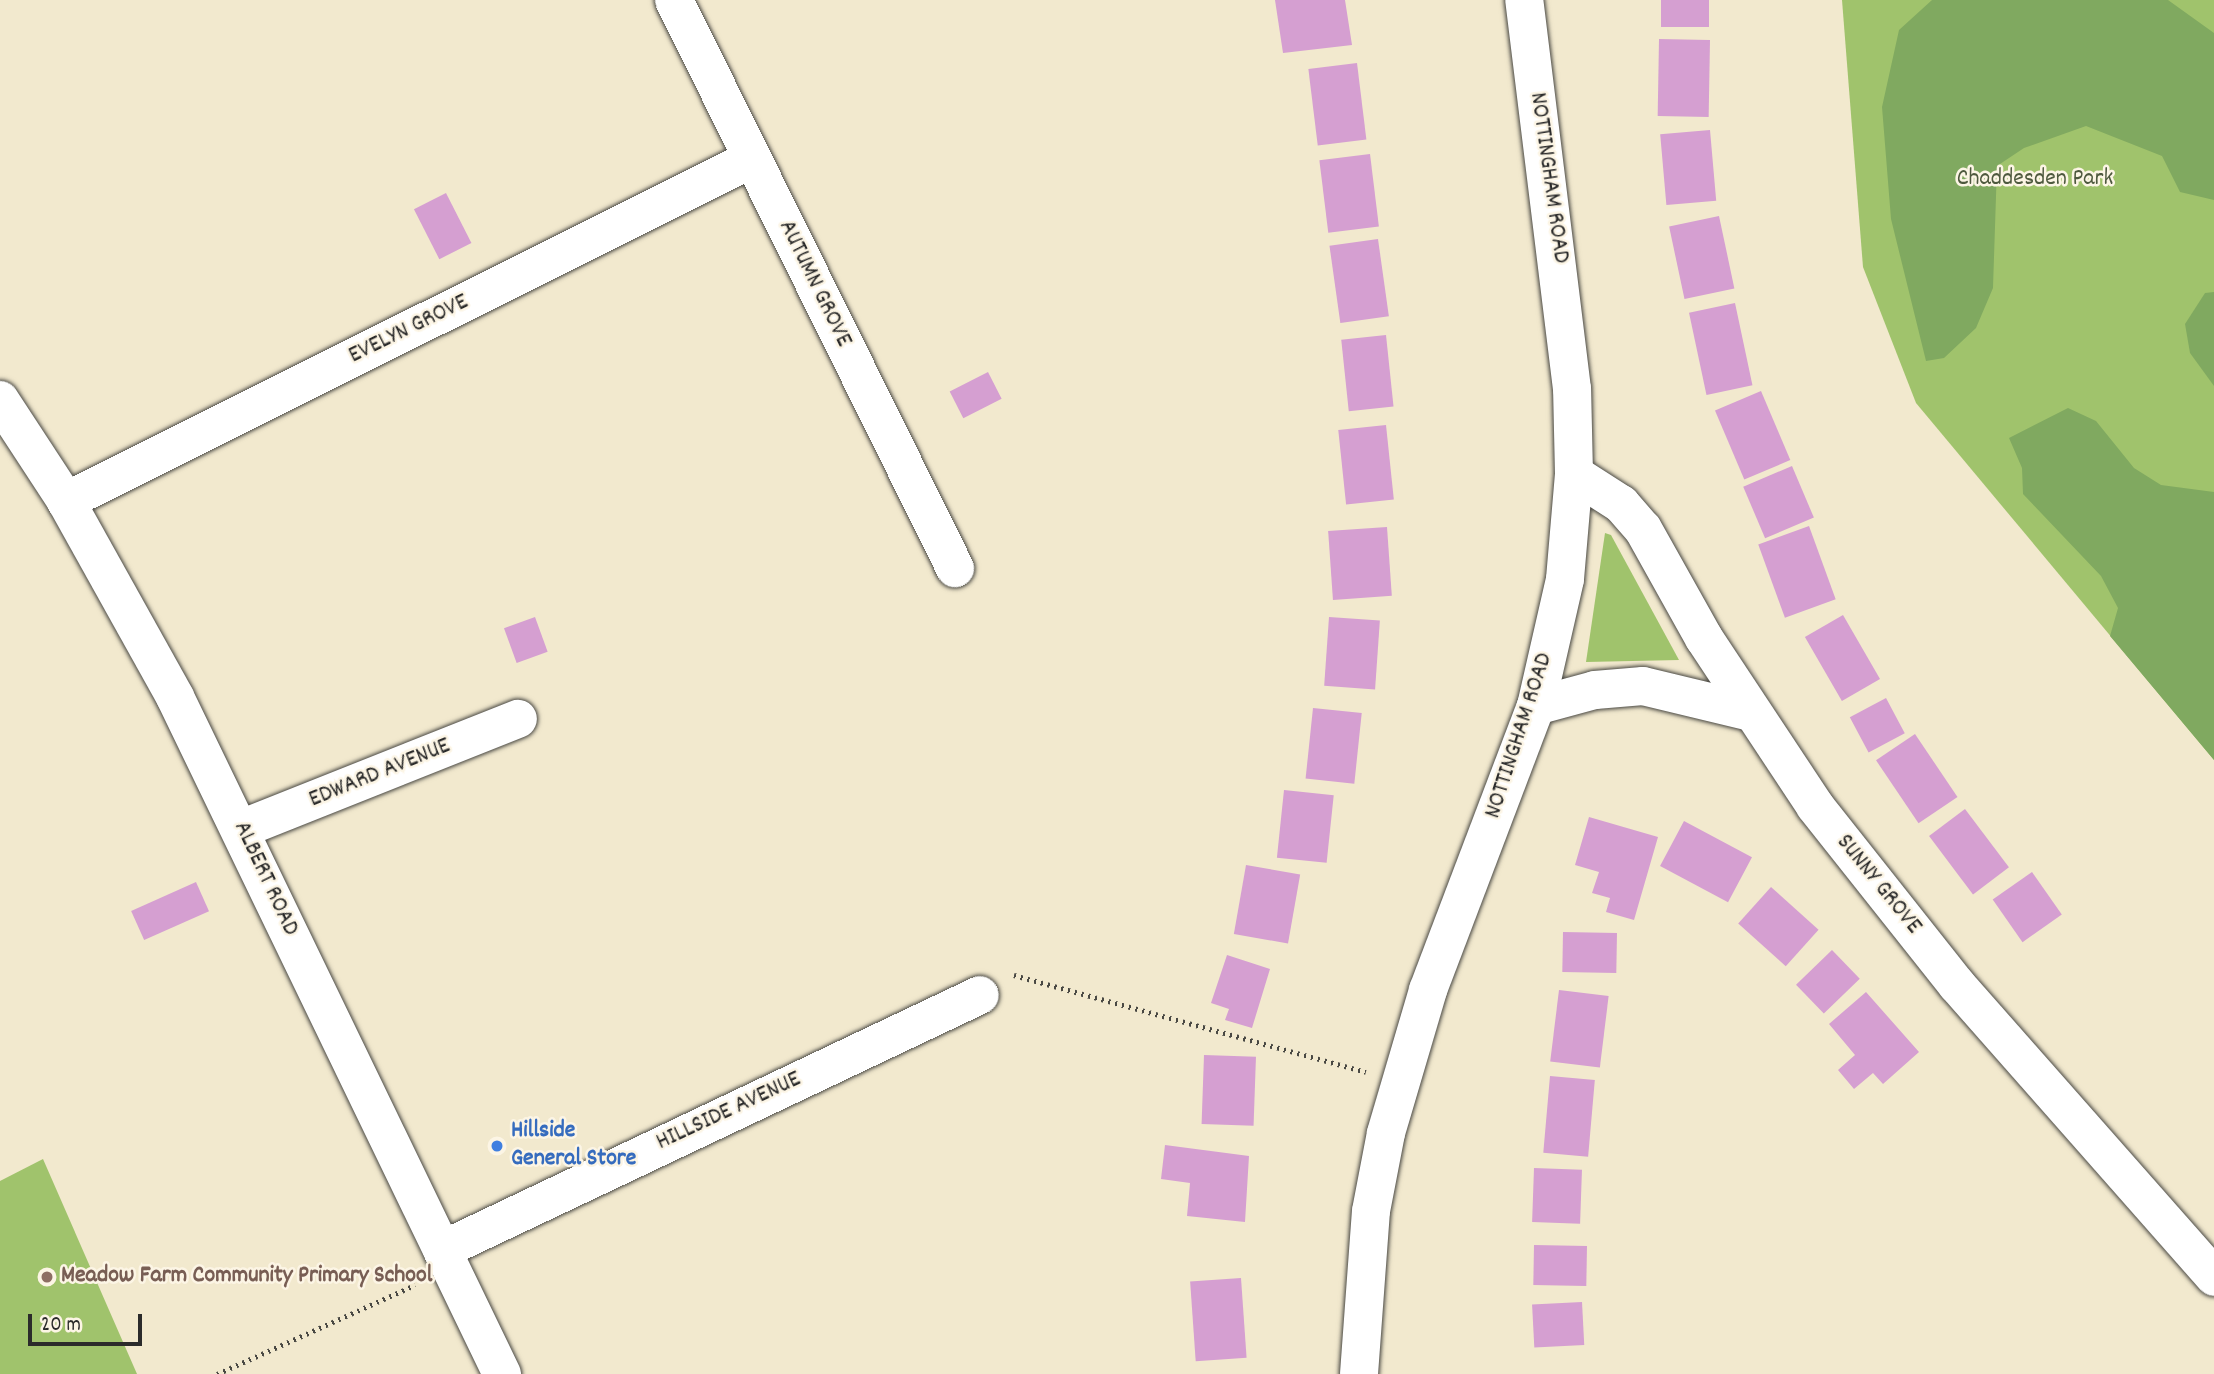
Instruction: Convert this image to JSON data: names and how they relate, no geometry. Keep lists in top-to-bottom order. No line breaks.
{"streets":{"street":["NOTTINGHAM ROAD","AUTUMN GROVE","EVELYN GROVE","EDWARD AVENUE","ALBERT ROAD","SUNNY GROVE","HILLSIDE AVENUE"]},"crossings":[["NOTTINGHAM ROAD","SUNNY GROVE"],["AUTUMN GROVE","EVELYN GROVE"],["EVELYN GROVE","ALBERT ROAD"],["EDWARD AVENUE","ALBERT ROAD"],["ALBERT ROAD","HILLSIDE AVENUE"]],"parks":["Chaddesden Park"],"places":["Hillside General Store","Meadow Farm Community Primary School"],"scale_bar":"20 m"}
